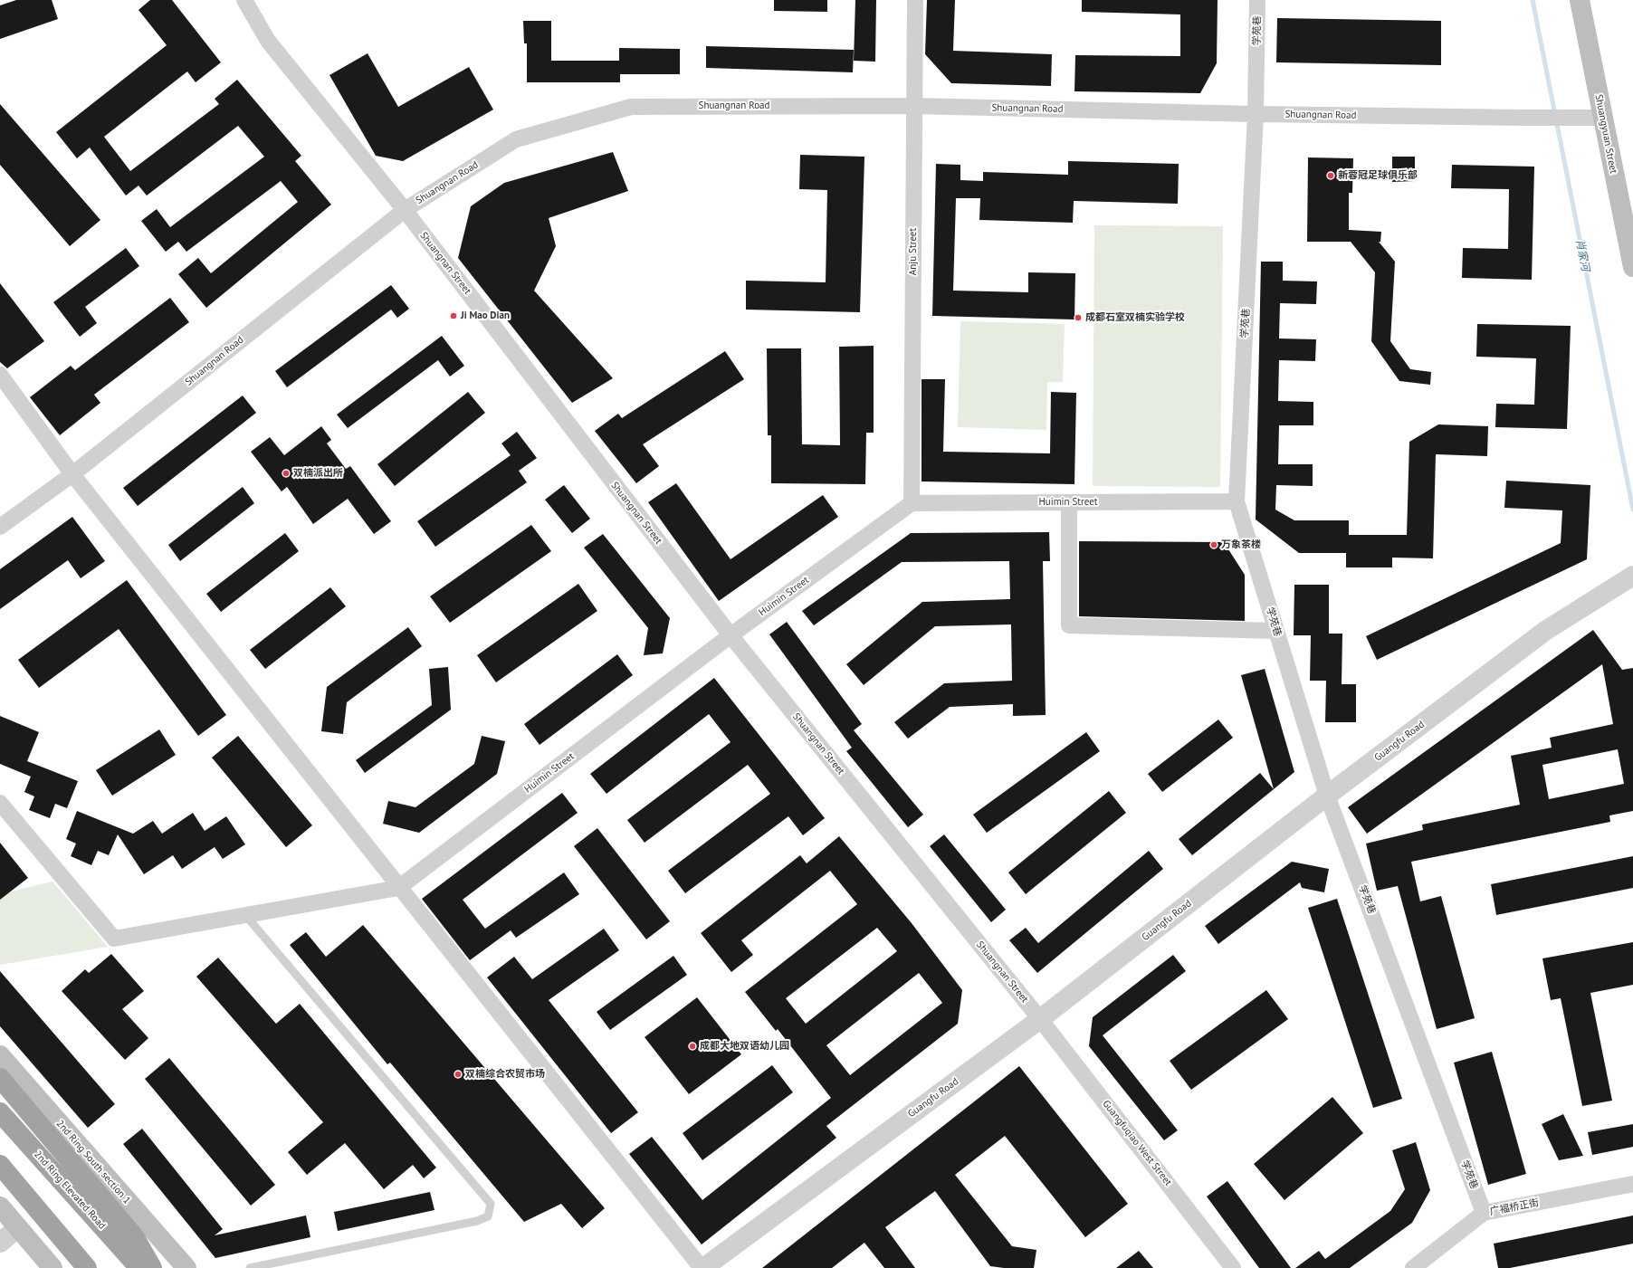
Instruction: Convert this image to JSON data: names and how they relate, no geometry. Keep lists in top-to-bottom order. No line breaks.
{"streets":{"highway":["2nd Ring Elevated Road"],"main road":["Shuangyuan Street","2nd Ring South section 1"],"street":["学苑巷","Shuangnan Road","Anju Street","Shuangnan Street","Huimin Street","Guangfu Road","Guangfuqiao West Street","广福桥正街"]},"crossings":[["学苑巷","Shuangnan Road"],["学苑巷","Huimin Street"],["学苑巷","Guangfu Road"],["学苑巷","广福桥正街"],["Shuangnan Road","Shuangyuan Street"],["Shuangnan Road","Anju Street"],["Shuangnan Road","Shuangnan Street"],["Anju Street","Huimin Street"],["Shuangnan Street","Huimin Street"],["Shuangnan Street","Guangfu Road"],["Shuangnan Street","Guangfuqiao West Street"],["Guangfu Road","Guangfuqiao West Street"]],"water":["肖家河"],"places":["新蓉冠足球俱乐部","Ji Mao Dian","成都石室双楠实验学校","双楠派出所","万象茶楼","成都大地双语幼儿园","双楠综合农贸市场"]}
